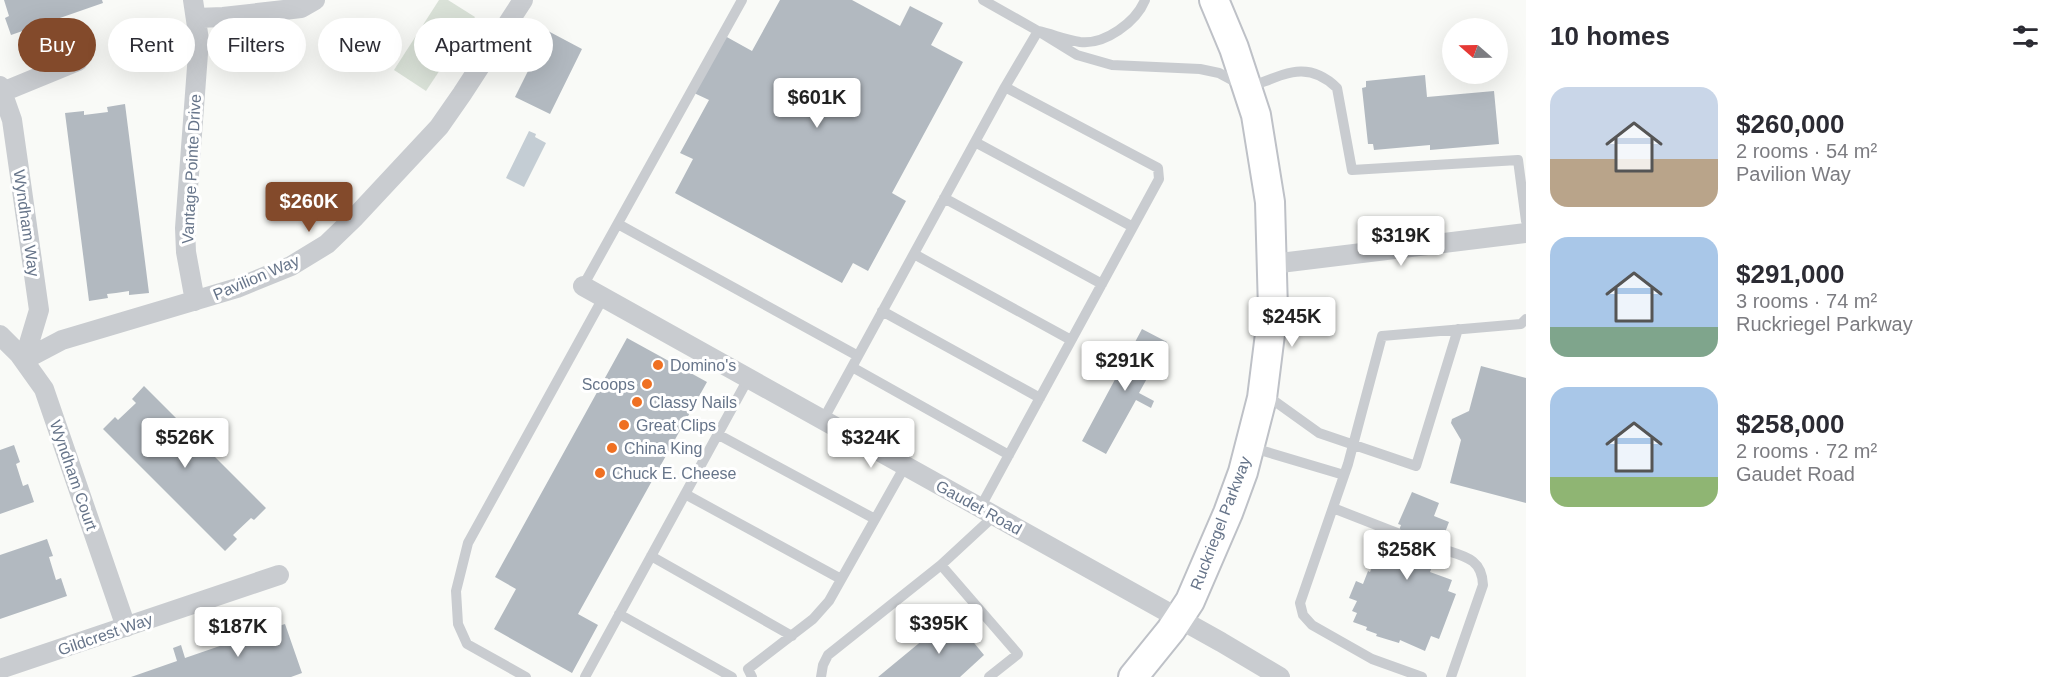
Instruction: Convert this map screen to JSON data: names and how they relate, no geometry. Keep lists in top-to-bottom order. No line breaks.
{"streets":{"main road":["Ruckriegel Parkway"],"street":["Vantage Pointe Drive","Wyndham Way","Pavilion Way","Wyndham Court","Gaudet Road","Gildcrest Way"]},"crossings":[["Vantage Pointe Drive","Pavilion Way"],["Wyndham Way","Pavilion Way"],["Wyndham Way","Wyndham Court"],["Pavilion Way","Wyndham Court"],["Wyndham Court","Gildcrest Way"],["Gaudet Road","Ruckriegel Parkway"]],"places":["Domino's","Scoops","Classy Nails","Great Clips","China King","Chuck E. Cheese"],"north":"left","page":{"heading":"10 homes","chip":["Buy","Rent","Filters","New","Apartment"],"list":[{"name":"$260,000","note":"2 rooms · 54 m² · Pavilion Way"},{"name":"$291,000","note":"3 rooms · 74 m² · Ruckriegel Parkway"},{"name":"$258,000","note":"2 rooms · 72 m² · Gaudet Road"}],"price":["$601K","$260K","$319K","$245K","$291K","$526K","$324K","$258K","$395K","$187K"]}}
